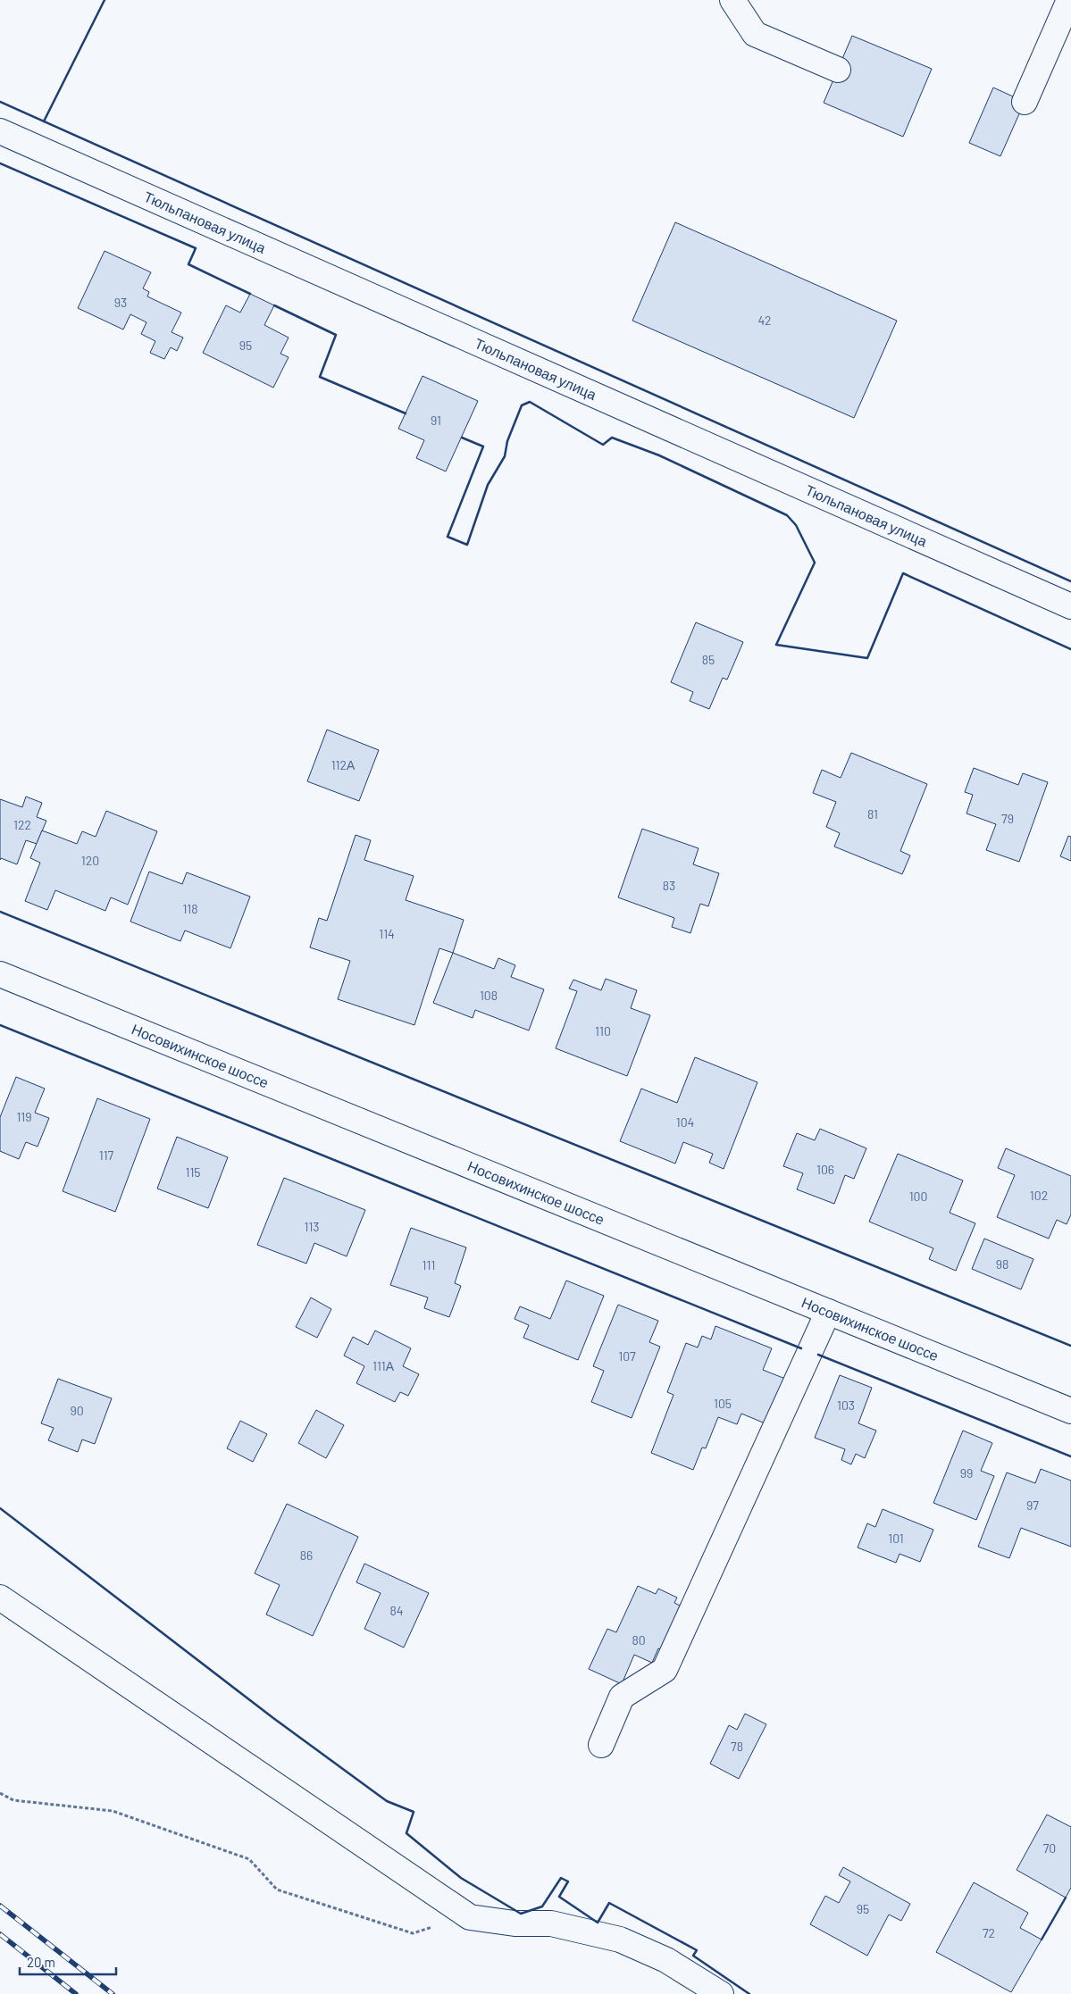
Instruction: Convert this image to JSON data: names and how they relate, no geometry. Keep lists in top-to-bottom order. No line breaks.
{"streets":{"street":["Тюльпановая улица","Носовихинское шоссе"]},"house_numbers":["93","42","95","91","85","112А","81","79","122","120","83","118","114","108","110","119","104","117","106","115","102","100","113","98","111","107","111А","105","103","90","99","97","101","86","84","80","78","70","95","72"],"scale_bar":"20 m"}
